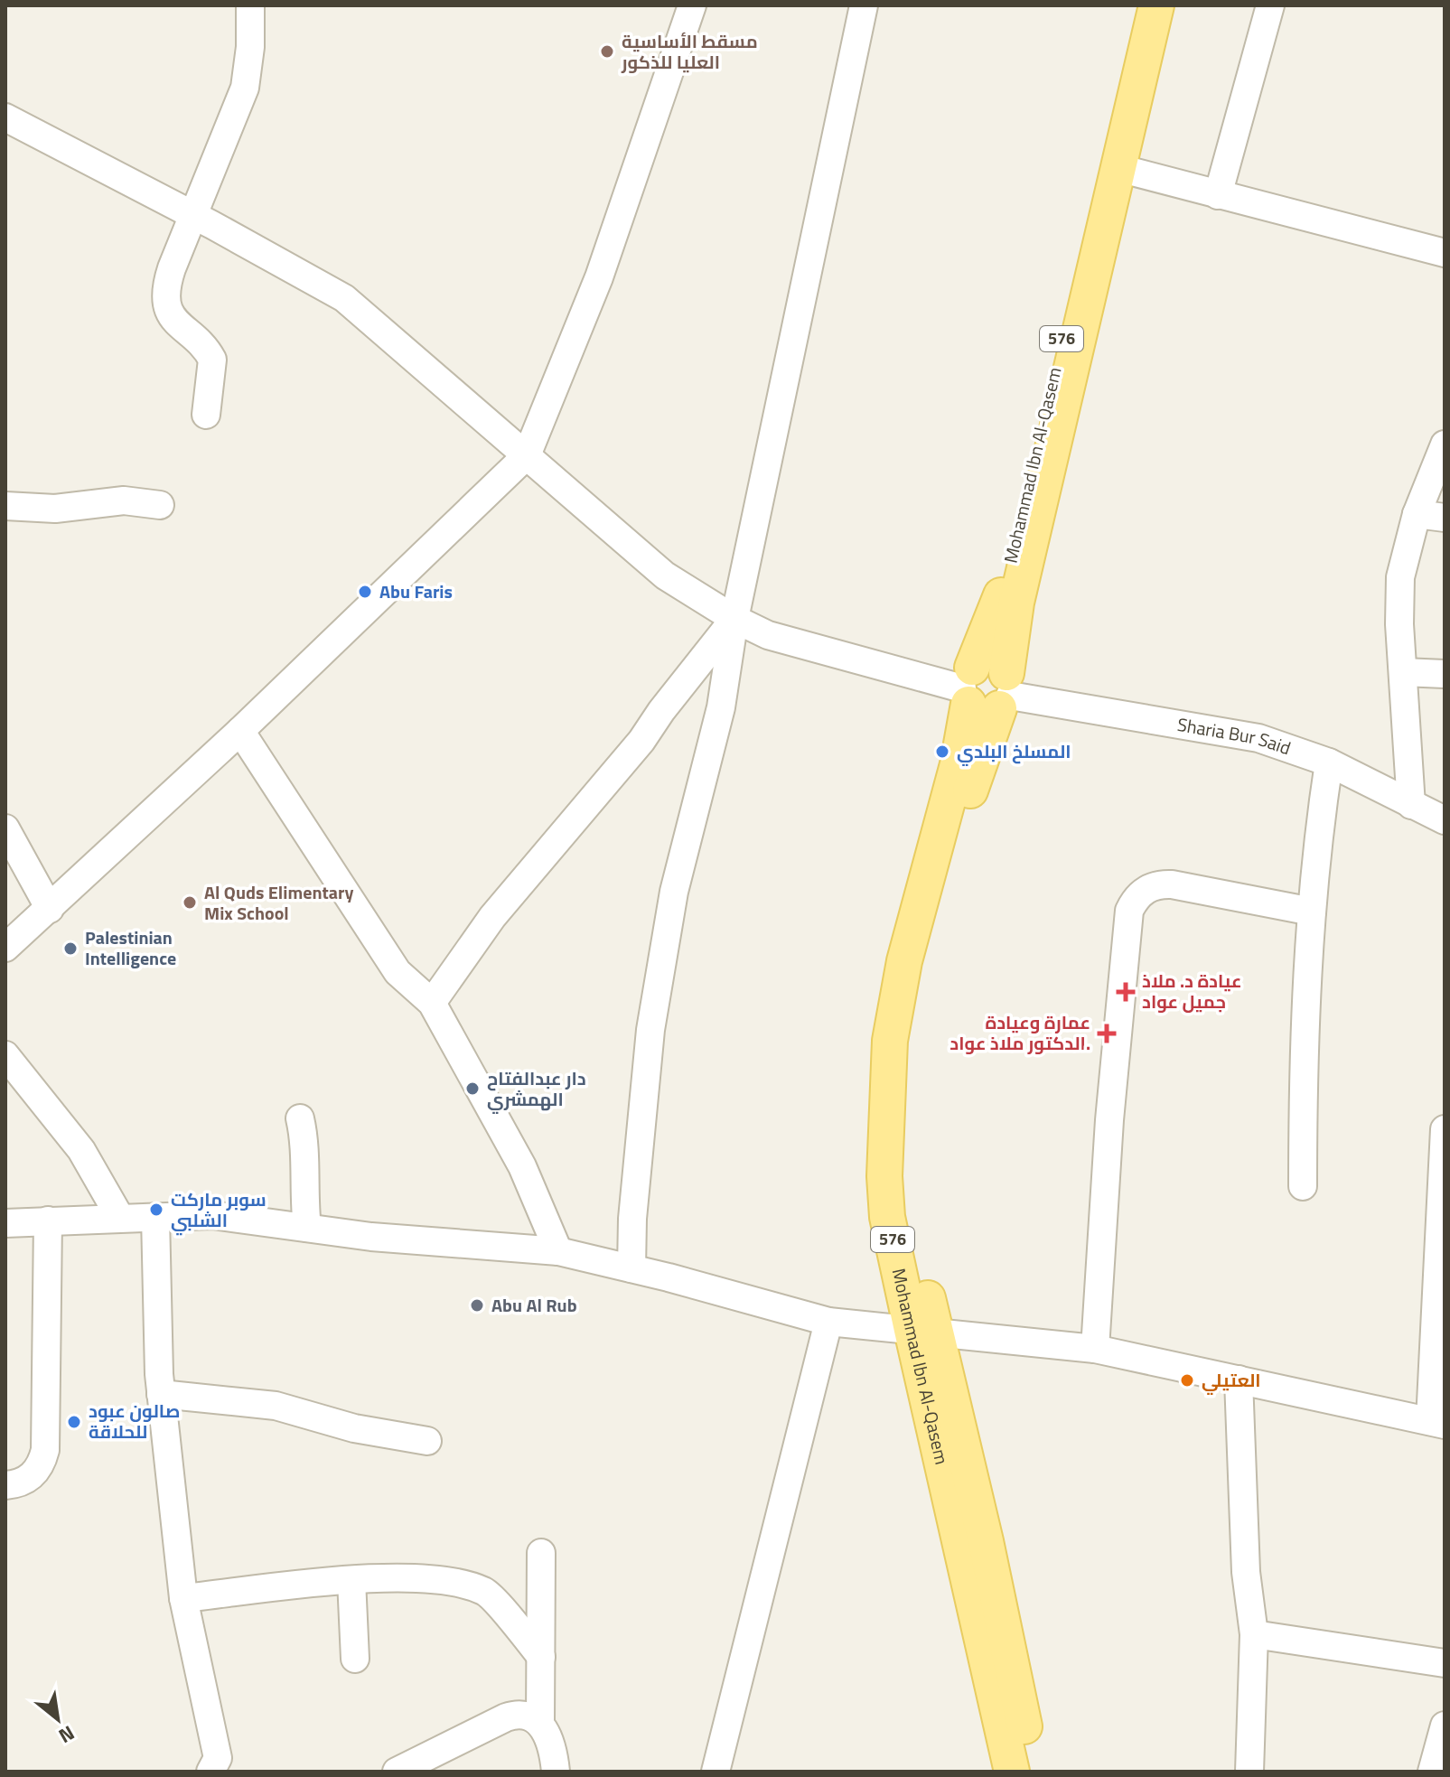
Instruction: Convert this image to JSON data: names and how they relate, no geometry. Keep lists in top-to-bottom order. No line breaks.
{"streets":{"main road":["576","Mohammad Ibn Al-Qasem"],"street":["Sharia Bur Said"]},"crossings":[["Mohammad Ibn Al-Qasem","Sharia Bur Said"]],"places":{"other":["مسقط الأساسية العليا للذكور","Abu Faris","المسلخ البلدي","Al Quds Elimentary Mix School","Palestinian Intelligence","دار عبدالفتاح الهمشري","سوبر ماركت الشلبي","Abu Al Rub","العتيلي","صالون عبود للحلاقة"],"health":["عيادة د. ملاذ جميل عواد","عمارة وعيادة الدكتور ملاذ عواد."]},"north":"bottom right"}
